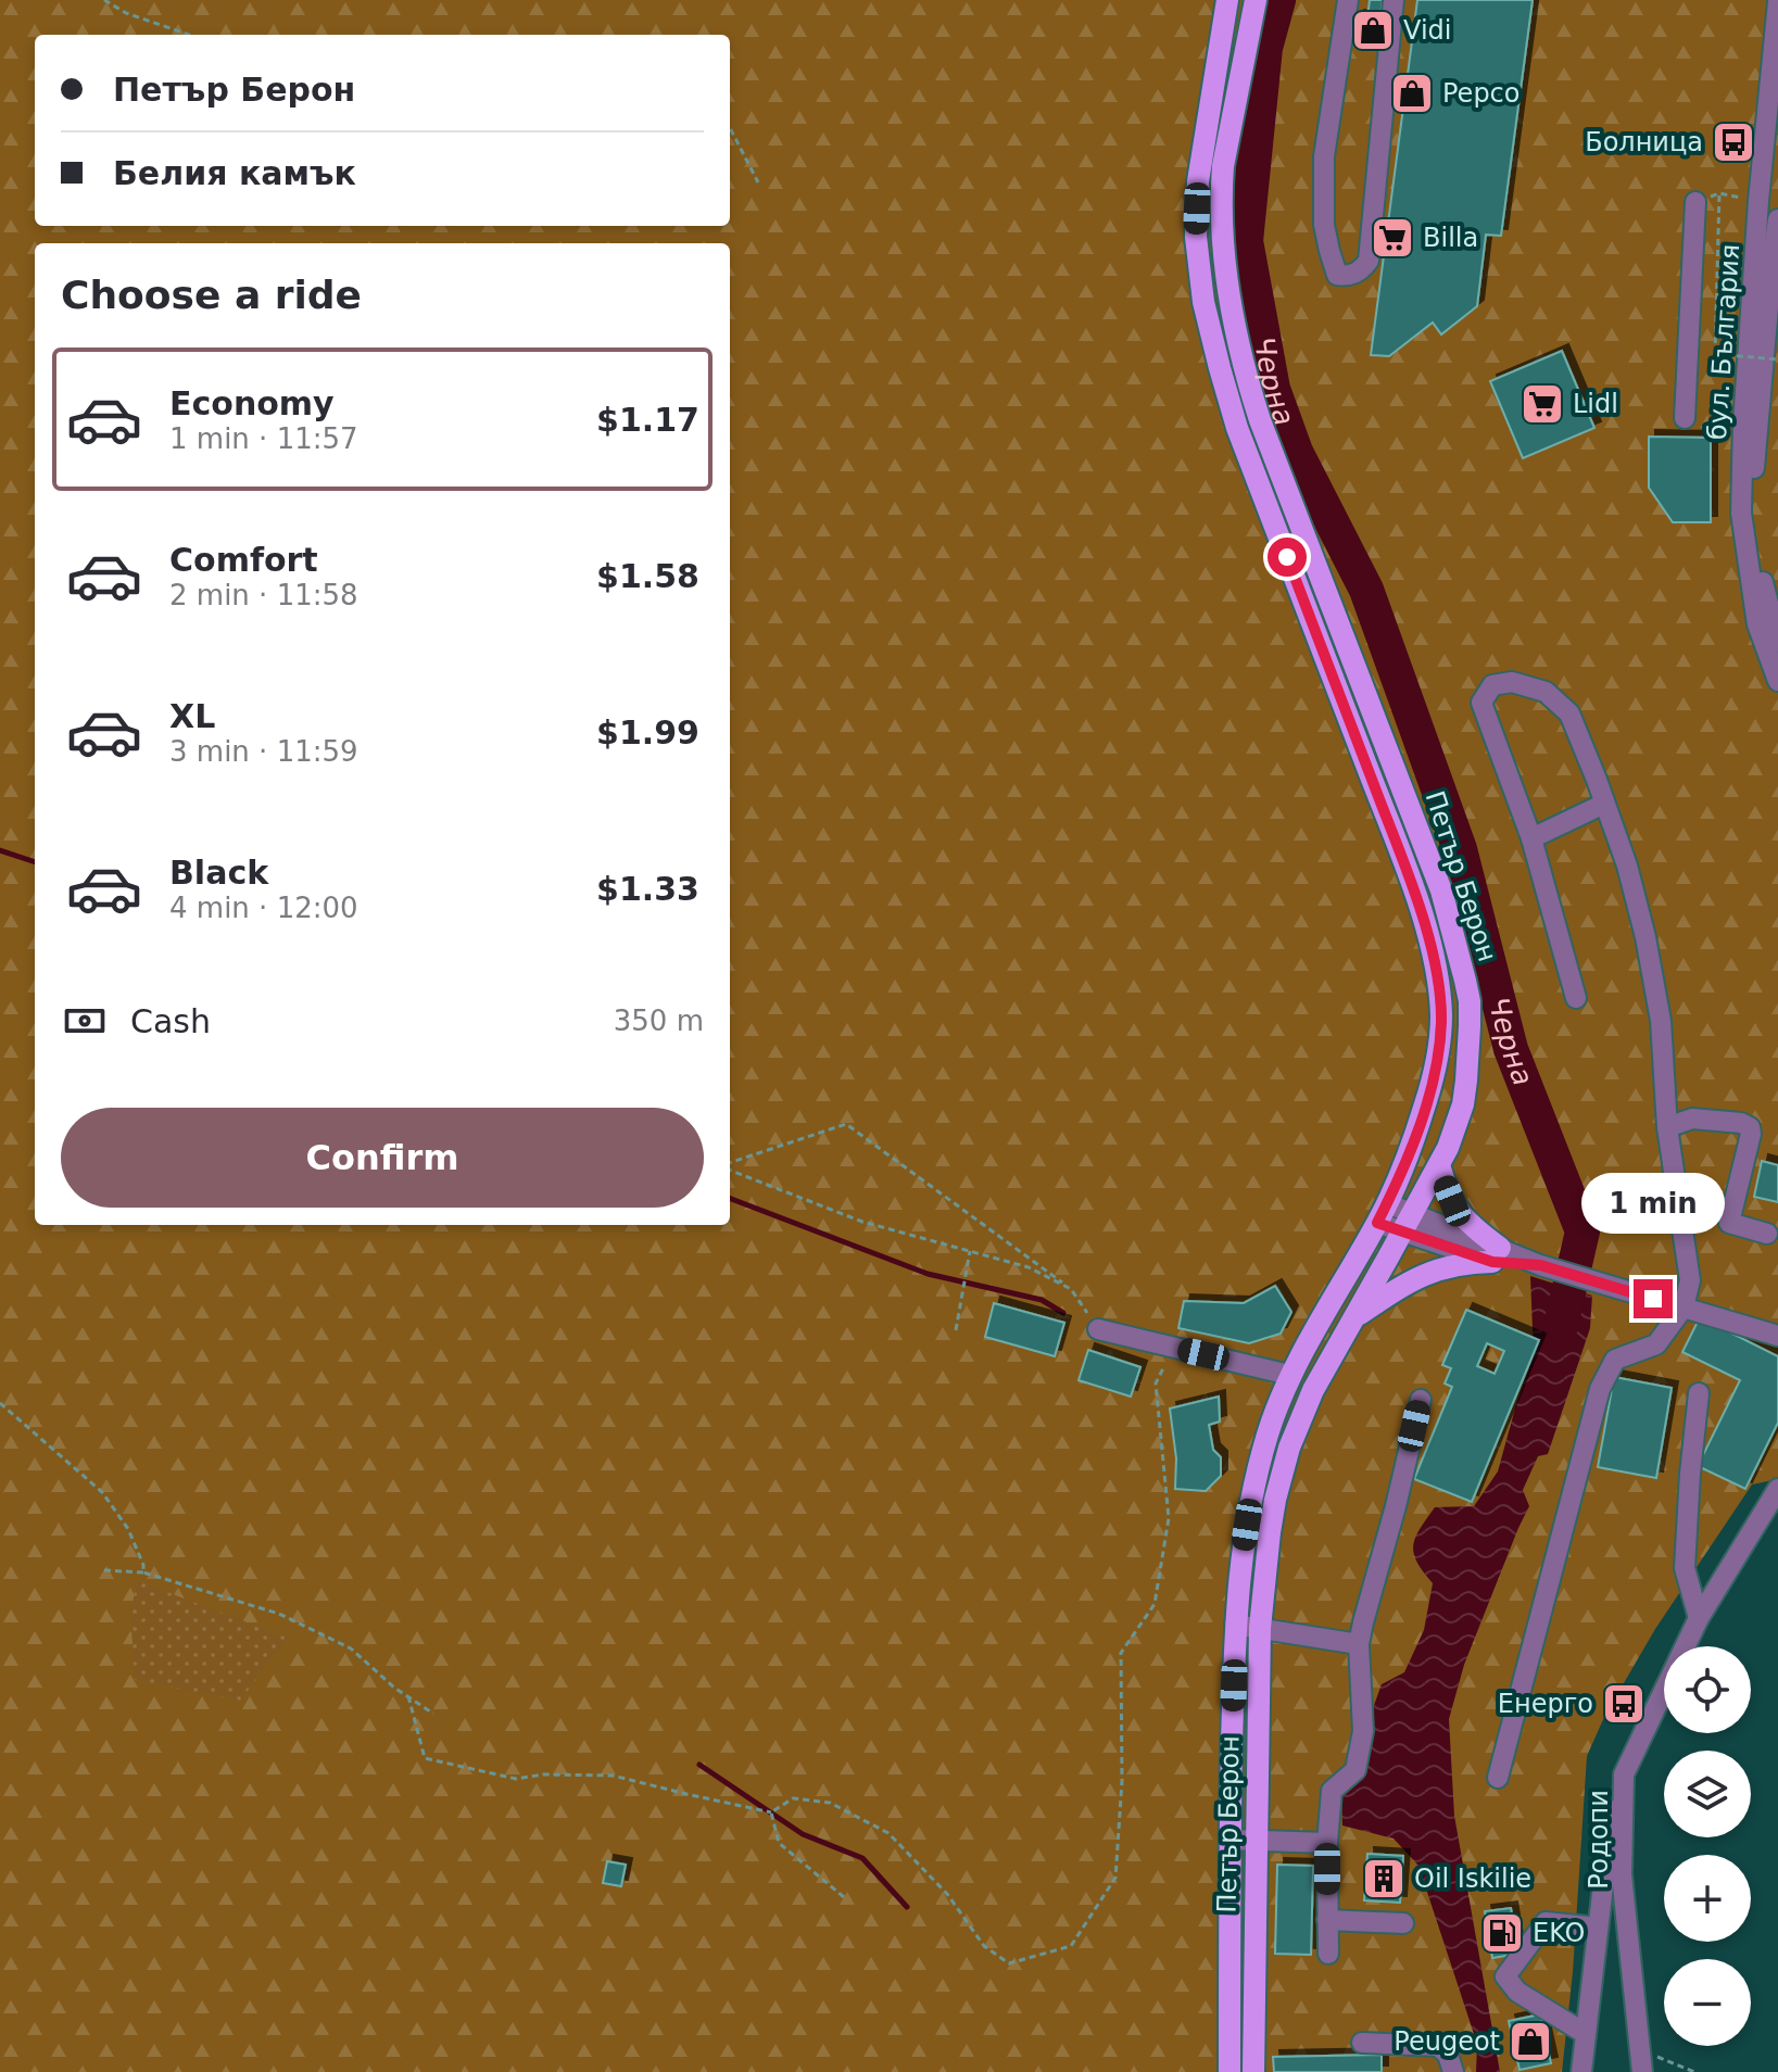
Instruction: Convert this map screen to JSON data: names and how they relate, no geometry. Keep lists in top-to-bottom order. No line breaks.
{"streets":{"main road":["Петър Берон"],"street":["бул. България","Родопи"]},"water":["Черна"],"places":{"shop":["Vidi","Pepco","Peugeot"],"bus stop":["Болница","Енерго"],"supermarket":["Billa","Lidl"],"building":["Oil Iskilie"],"fuel station":["EKO"]},"page":{"banner":["Петър Берон","Белия камък"],"heading":"Choose a ride","list":[{"name":"Economy","note":"1 min · 11:57","value":"$1.17"},{"name":"Comfort","note":"2 min · 11:58","value":"$1.58"},{"name":"XL","note":"3 min · 11:59","value":"$1.99"},{"name":"Black","note":"4 min · 12:00","value":"$1.33"}],"pay":["Cash","350 m"],"buttons":"Confirm","bubble":"1 min","map_buttons":["+","−"]}}
